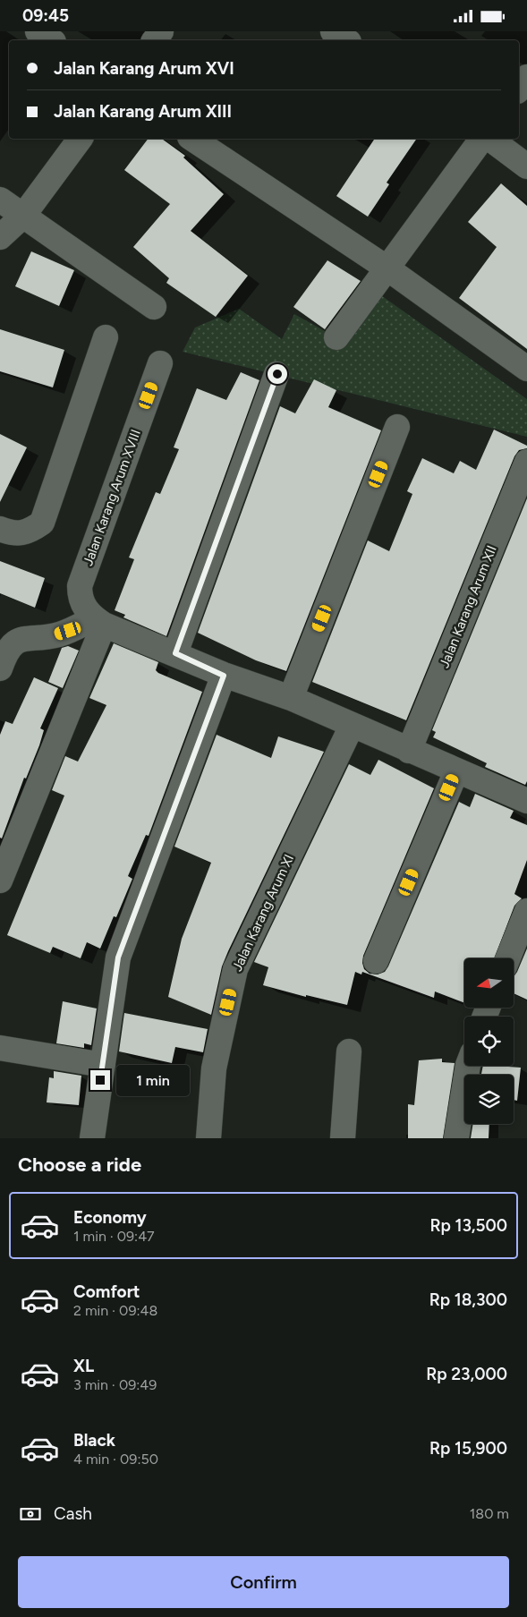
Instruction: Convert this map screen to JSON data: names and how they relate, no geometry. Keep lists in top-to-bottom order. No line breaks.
{"streets":{"street":["Jalan Karang Arum XVIII","Jalan Karang Arum XII","Jalan Karang Arum XI"]},"north":"left","page":{"status":"09:45","banner":["Jalan Karang Arum XVI","Jalan Karang Arum XIII"],"bubble":"1 min","heading":"Choose a ride","list":[{"name":"Economy","note":"1 min · 09:47","value":"Rp 13,500"},{"name":"Comfort","note":"2 min · 09:48","value":"Rp 18,300"},{"name":"XL","note":"3 min · 09:49","value":"Rp 23,000"},{"name":"Black","note":"4 min · 09:50","value":"Rp 15,900"}],"pay":["Cash","180 m"],"buttons":"Confirm"}}
